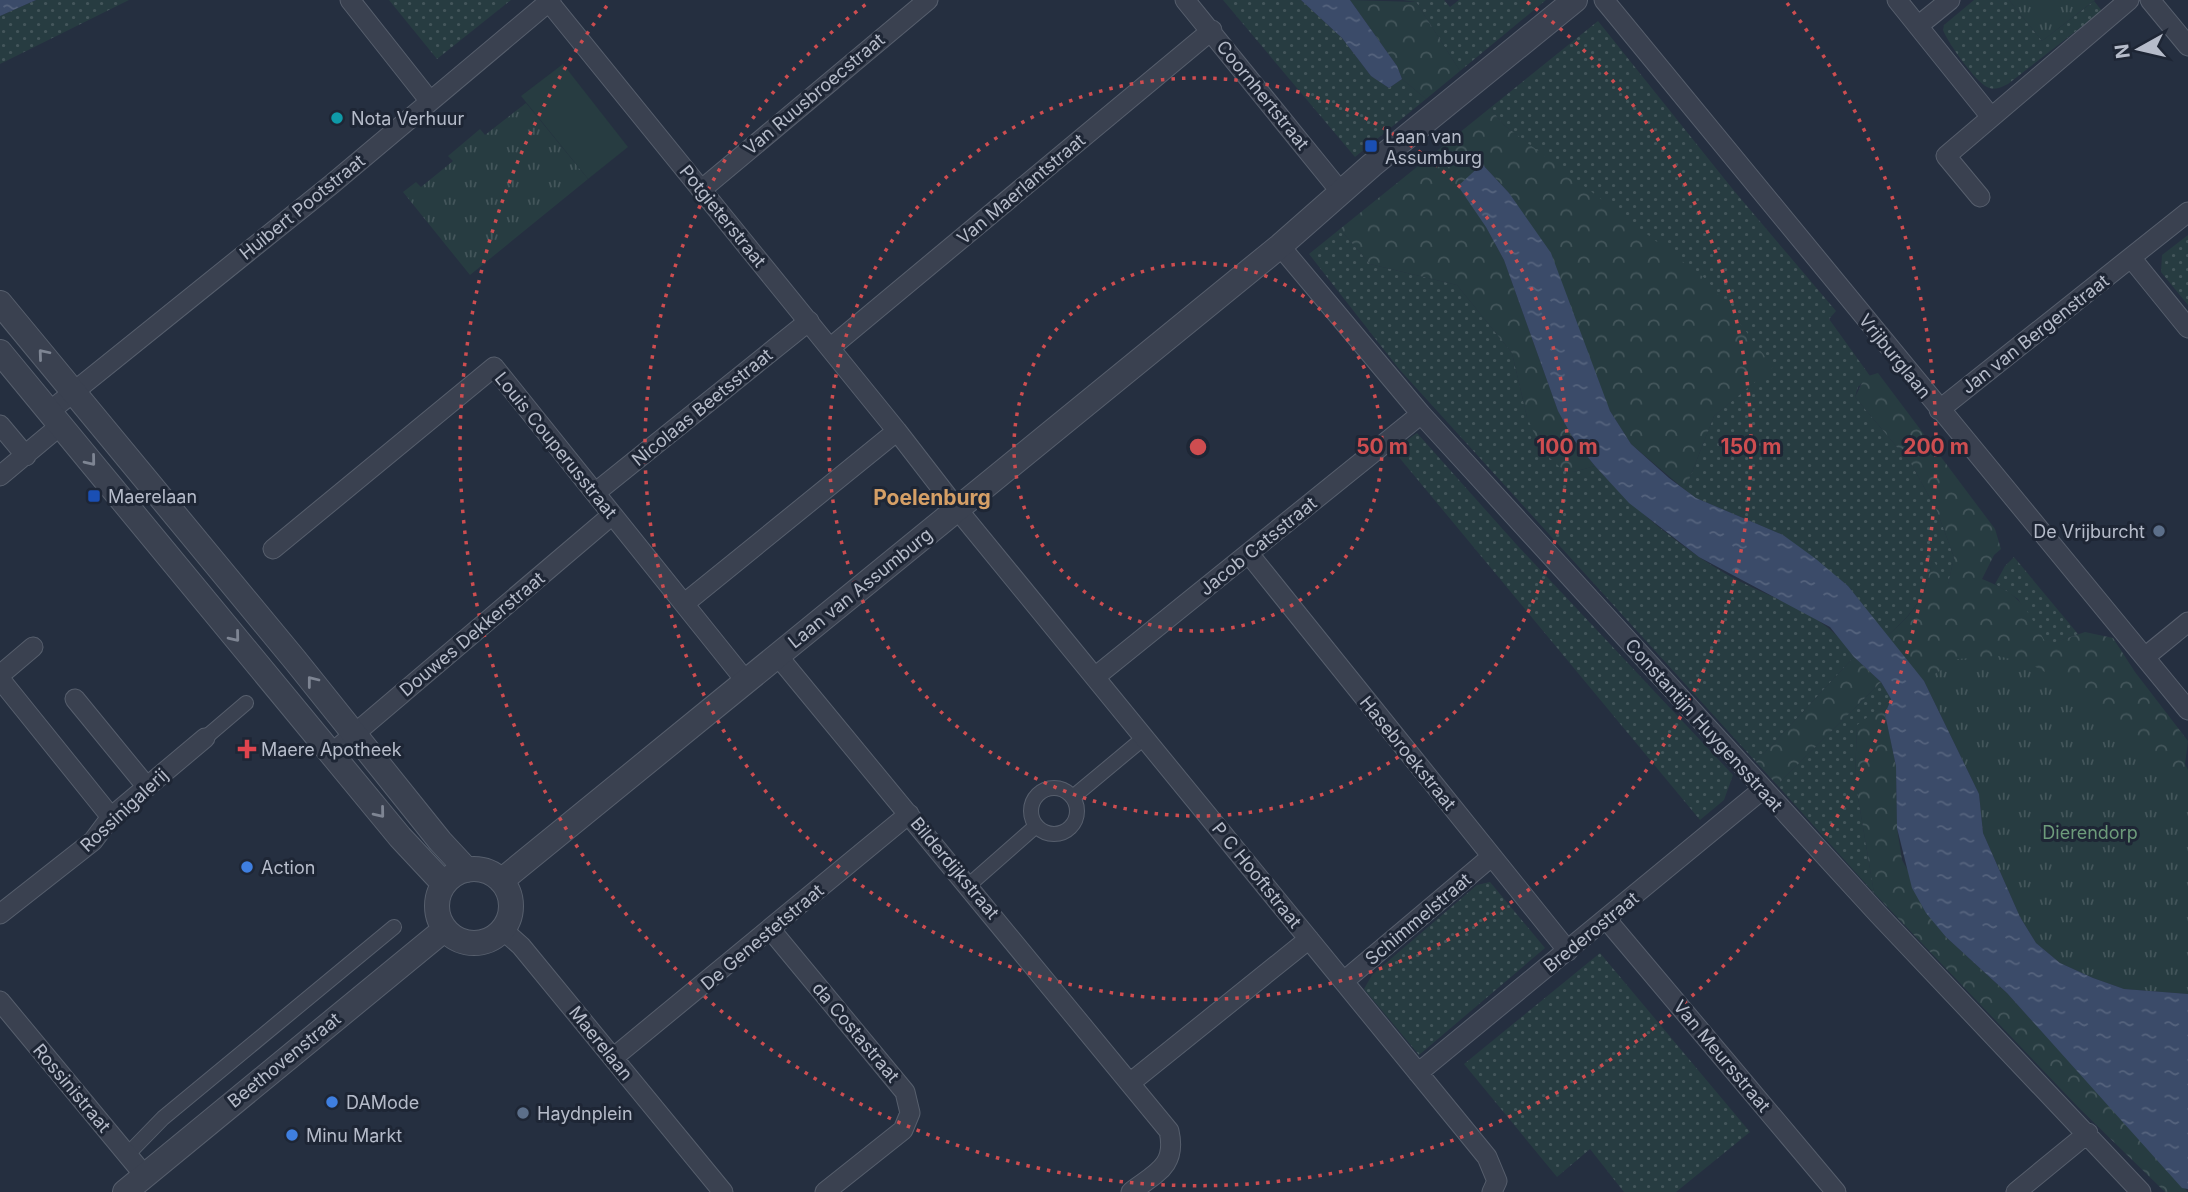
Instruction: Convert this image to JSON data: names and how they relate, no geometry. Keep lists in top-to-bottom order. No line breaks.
{"streets":{"street":["Van Ruusbroecstraat","Coornhertstraat","Van Maerlantstraat","Huibert Pootstraat","Potgieterstraat","Jan van Bergenstraat","Vrijburglaan","Nicolaas Beetsstraat","Louis Couperusstraat","Jacob Catsstraat","Laan van Assumburg","Douwes Dekkerstraat","Constantijn Huygensstraat","Hasebroekstraat","Rossinigalerij","Bilderdijkstraat","P C Hooftstraat","Schimmelstraat","Brederostraat","De Genestetstraat","da Costastraat","Maerelaan","Van Meursstraat","Beethovenstraat","Rossinistraat"]},"crossings":[["Van Ruusbroecstraat","Potgieterstraat"],["Coornhertstraat","Van Maerlantstraat"],["Coornhertstraat","Laan van Assumburg"],["Van Maerlantstraat","Potgieterstraat"],["Huibert Pootstraat","Potgieterstraat"],["Potgieterstraat","Nicolaas Beetsstraat"],["Potgieterstraat","Jacob Catsstraat"],["Potgieterstraat","Laan van Assumburg"],["Potgieterstraat","P C Hooftstraat"],["Jan van Bergenstraat","Vrijburglaan"],["Nicolaas Beetsstraat","Louis Couperusstraat"],["Louis Couperusstraat","Laan van Assumburg"],["Louis Couperusstraat","Douwes Dekkerstraat"],["Jacob Catsstraat","Constantijn Huygensstraat"],["Jacob Catsstraat","Hasebroekstraat"],["Jacob Catsstraat","P C Hooftstraat"],["Laan van Assumburg","Constantijn Huygensstraat"],["Laan van Assumburg","Bilderdijkstraat"],["Laan van Assumburg","Maerelaan"],["Laan van Assumburg","Beethovenstraat"],["Constantijn Huygensstraat","Brederostraat"],["Hasebroekstraat","Schimmelstraat"],["Hasebroekstraat","Brederostraat"],["Bilderdijkstraat","De Genestetstraat"],["P C Hooftstraat","Schimmelstraat"],["P C Hooftstraat","Brederostraat"],["Brederostraat","Van Meursstraat"],["De Genestetstraat","da Costastraat"],["De Genestetstraat","Maerelaan"],["Maerelaan","Beethovenstraat"],["Beethovenstraat","Rossinistraat"]],"districts":["Poelenburg"],"parks":["Dierendorp"],"places":{"other":["Nota Verhuur","De Vrijburcht","Action","DAMode","Haydnplein","Minu Markt"],"transit":["Laan van Assumburg","Maerelaan"],"health":["Maere Apotheek"]},"north":"left","rings":["50 m","100 m","150 m","200 m"]}
